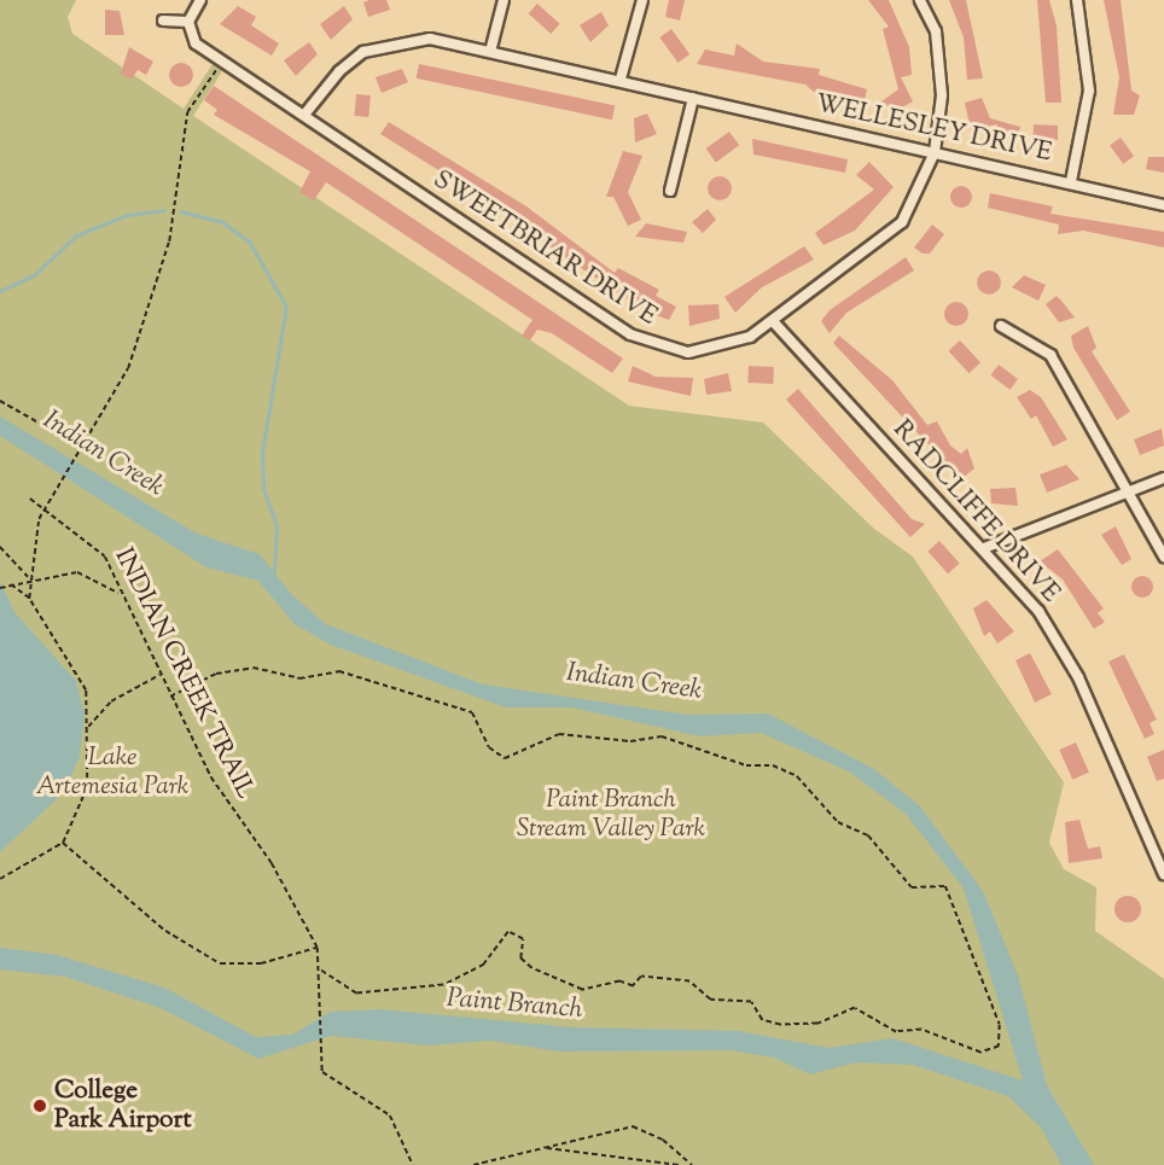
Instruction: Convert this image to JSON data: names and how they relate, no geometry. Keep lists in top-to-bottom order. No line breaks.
{"streets":{"street":["WELLESLEY DRIVE","SWEETBRIAR DRIVE","RADCLIFFE DRIVE"],"path":["INDIAN CREEK TRAIL"]},"crossings":[["WELLESLEY DRIVE","SWEETBRIAR DRIVE"],["SWEETBRIAR DRIVE","RADCLIFFE DRIVE"]],"water":["Indian Creek","Paint Branch"],"parks":["Lake Artemesia Park","Paint Branch Stream Valley Park"],"places":["College Park Airport"]}
